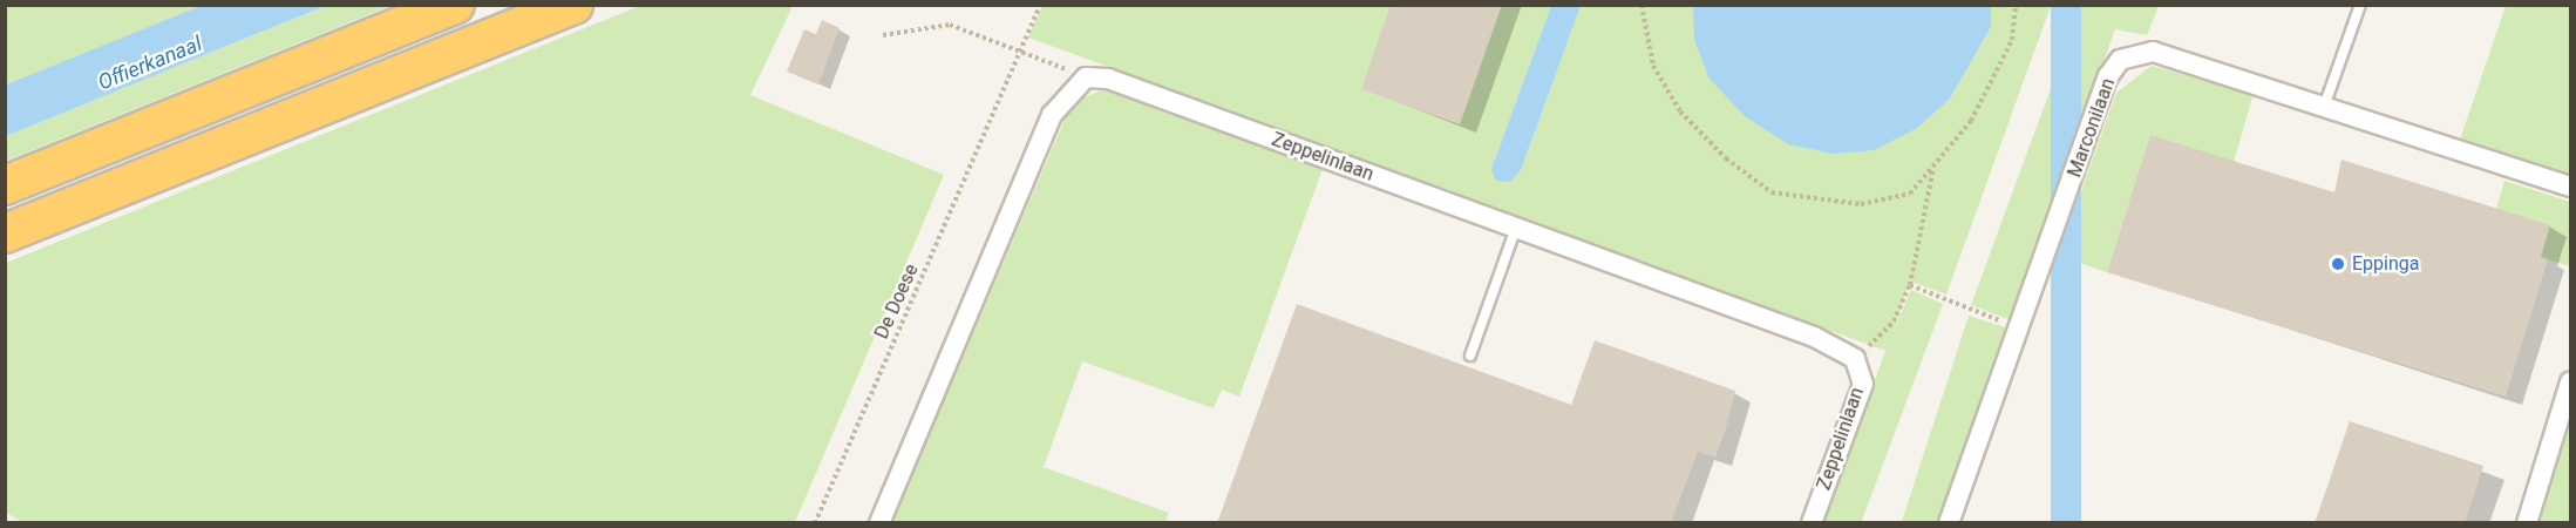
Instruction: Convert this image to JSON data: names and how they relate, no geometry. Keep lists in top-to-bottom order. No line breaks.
{"streets":{"street":["Marconilaan","Zeppelinlaan"],"path":["De Doese"]},"water":["Offierkanaal"],"places":["Eppinga"]}
